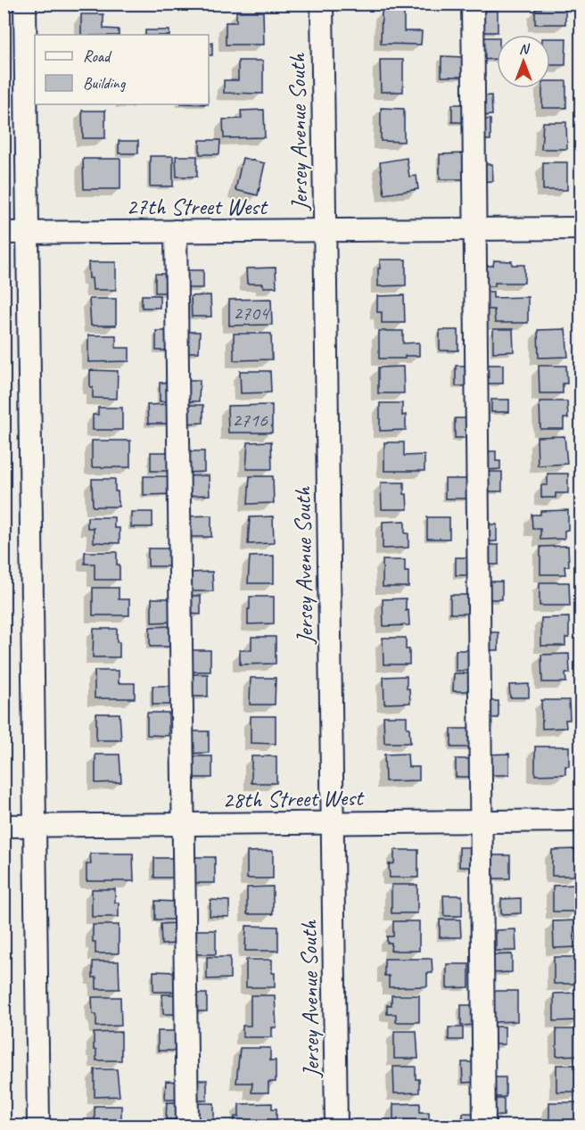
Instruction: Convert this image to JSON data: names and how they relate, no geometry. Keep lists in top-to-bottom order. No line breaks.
{"streets":{"street":["Jersey Avenue South","27th Street West","28th Street West"]},"crossings":[["Jersey Avenue South","27th Street West"],["Jersey Avenue South","28th Street West"]],"house_numbers":["2704","2716"],"legend":["Road","Building"],"north":"top"}
